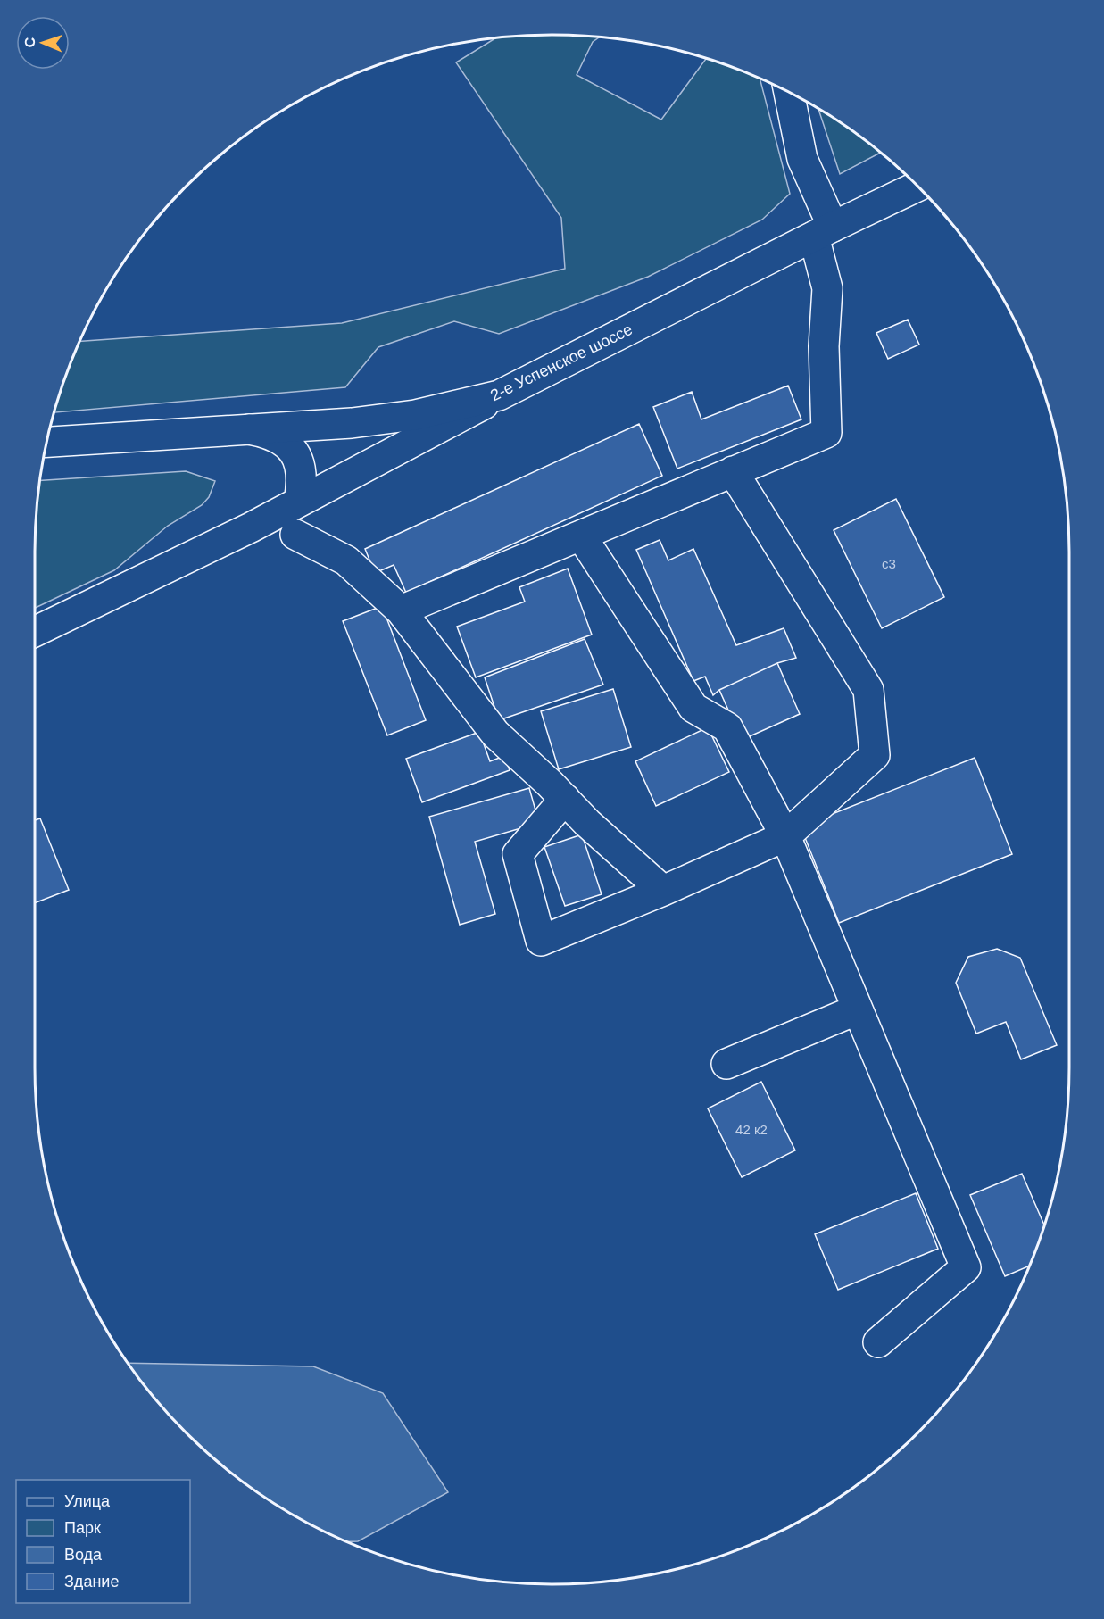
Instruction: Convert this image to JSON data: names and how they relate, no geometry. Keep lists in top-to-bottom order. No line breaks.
{"streets":{"main road":["2-е Успенское шоссе"]},"house_numbers":["с3","42 к2"],"legend":["Улица","Парк","Вода","Здание"],"north":"left"}
